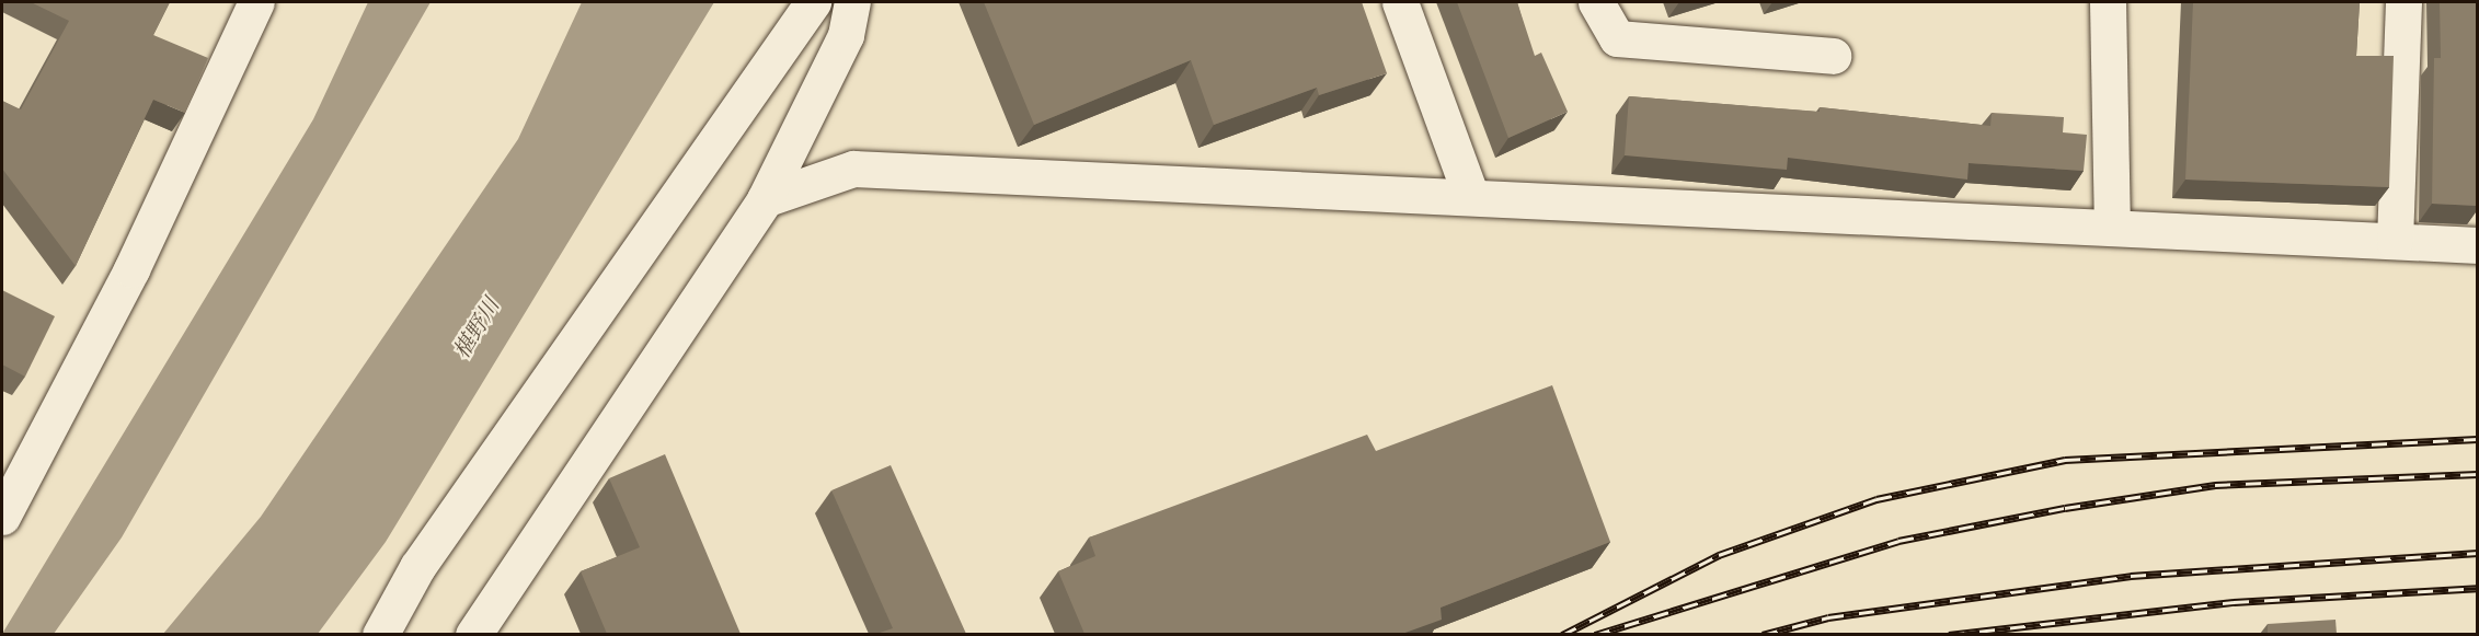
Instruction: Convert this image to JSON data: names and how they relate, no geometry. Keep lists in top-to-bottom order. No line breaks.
{"water":["椹野川"]}
